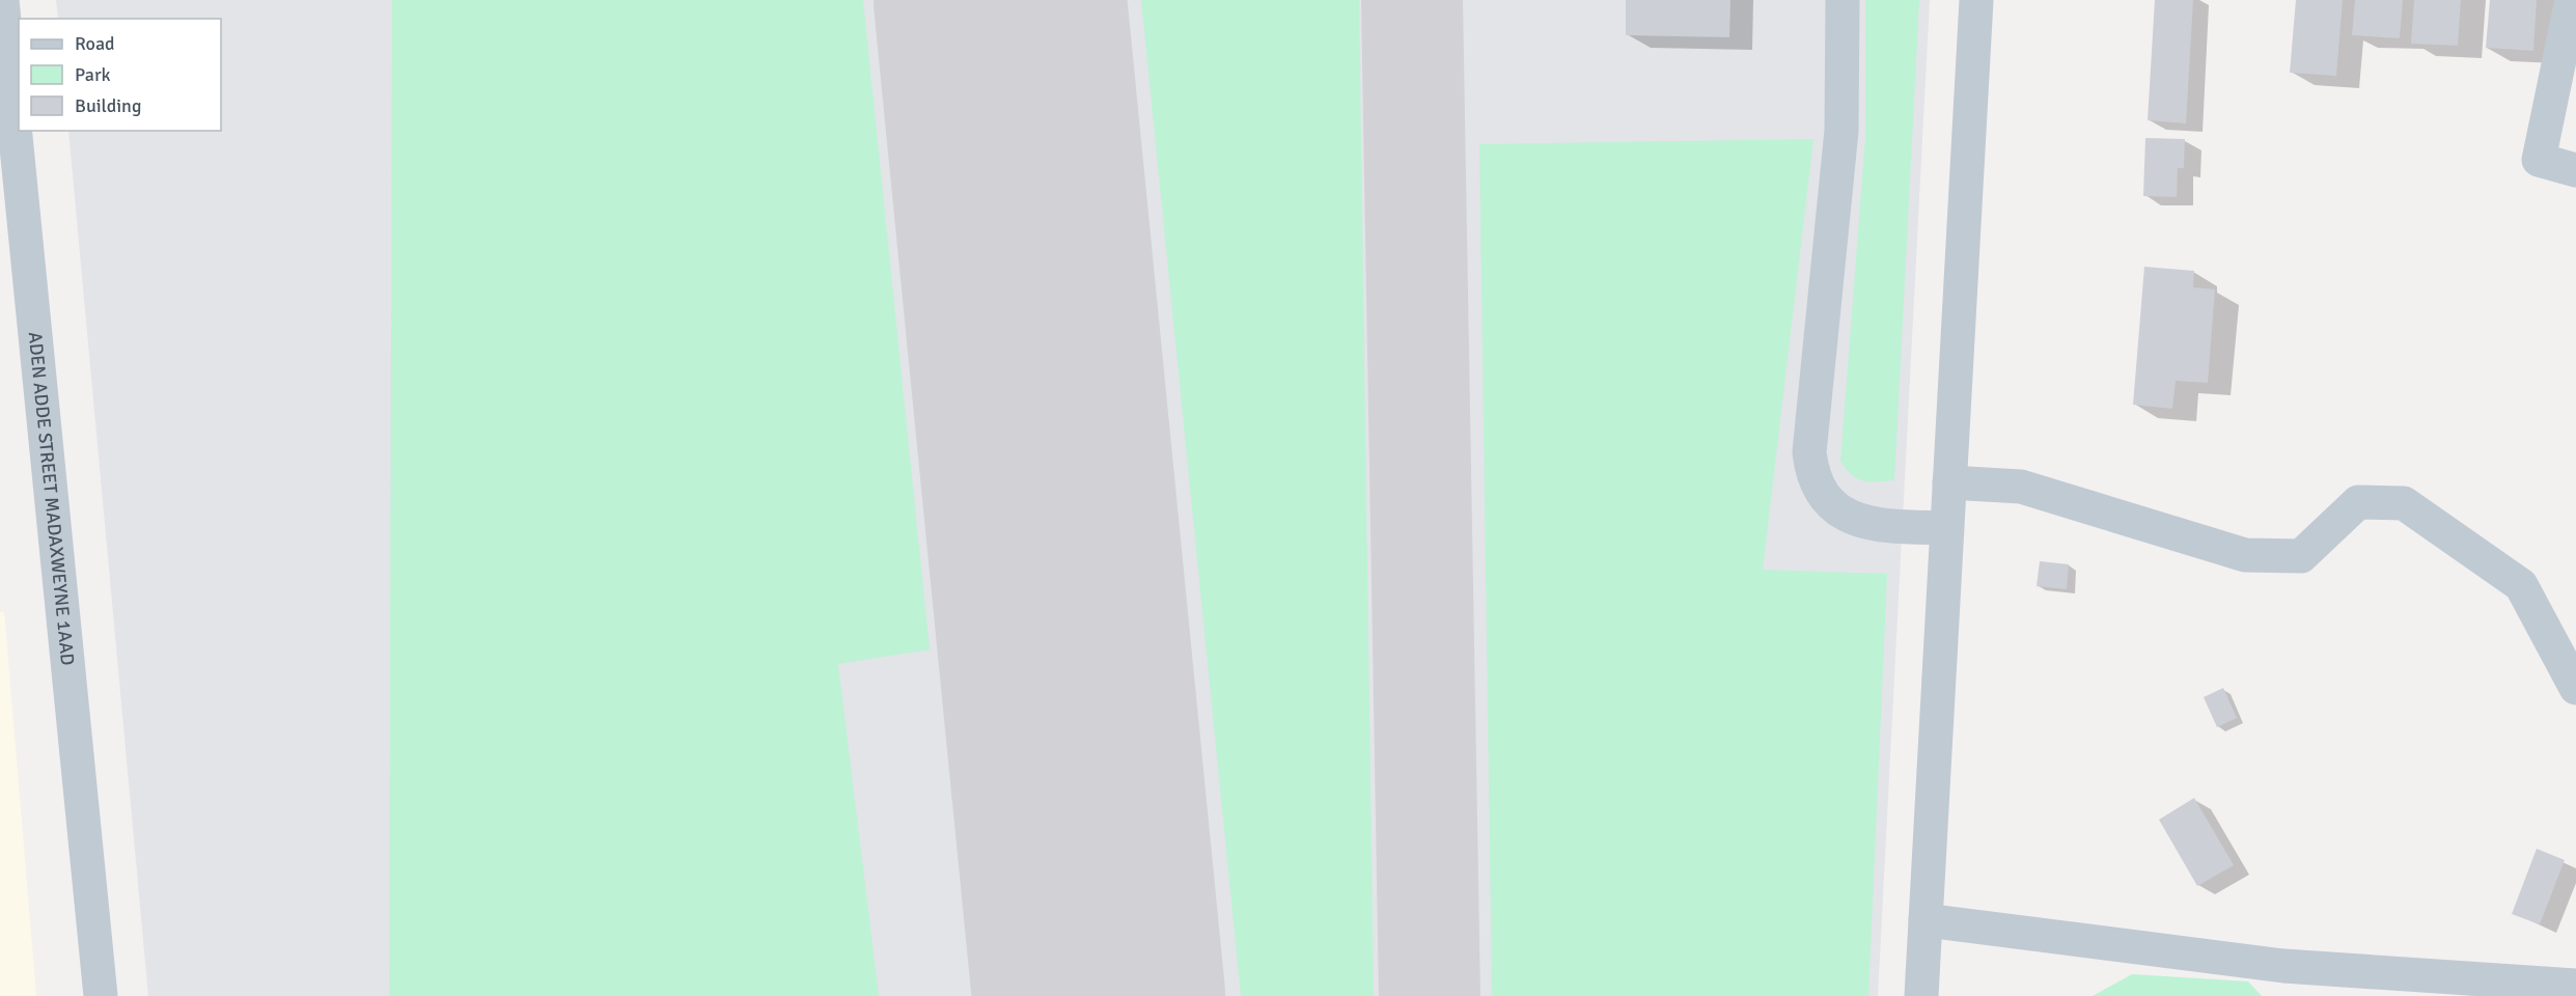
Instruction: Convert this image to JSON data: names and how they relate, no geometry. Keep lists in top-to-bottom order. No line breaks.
{"streets":{"street":["ADEN ADDE STREET MADAXWEYNE 1AAD"]},"legend":["Road","Park","Building"]}
